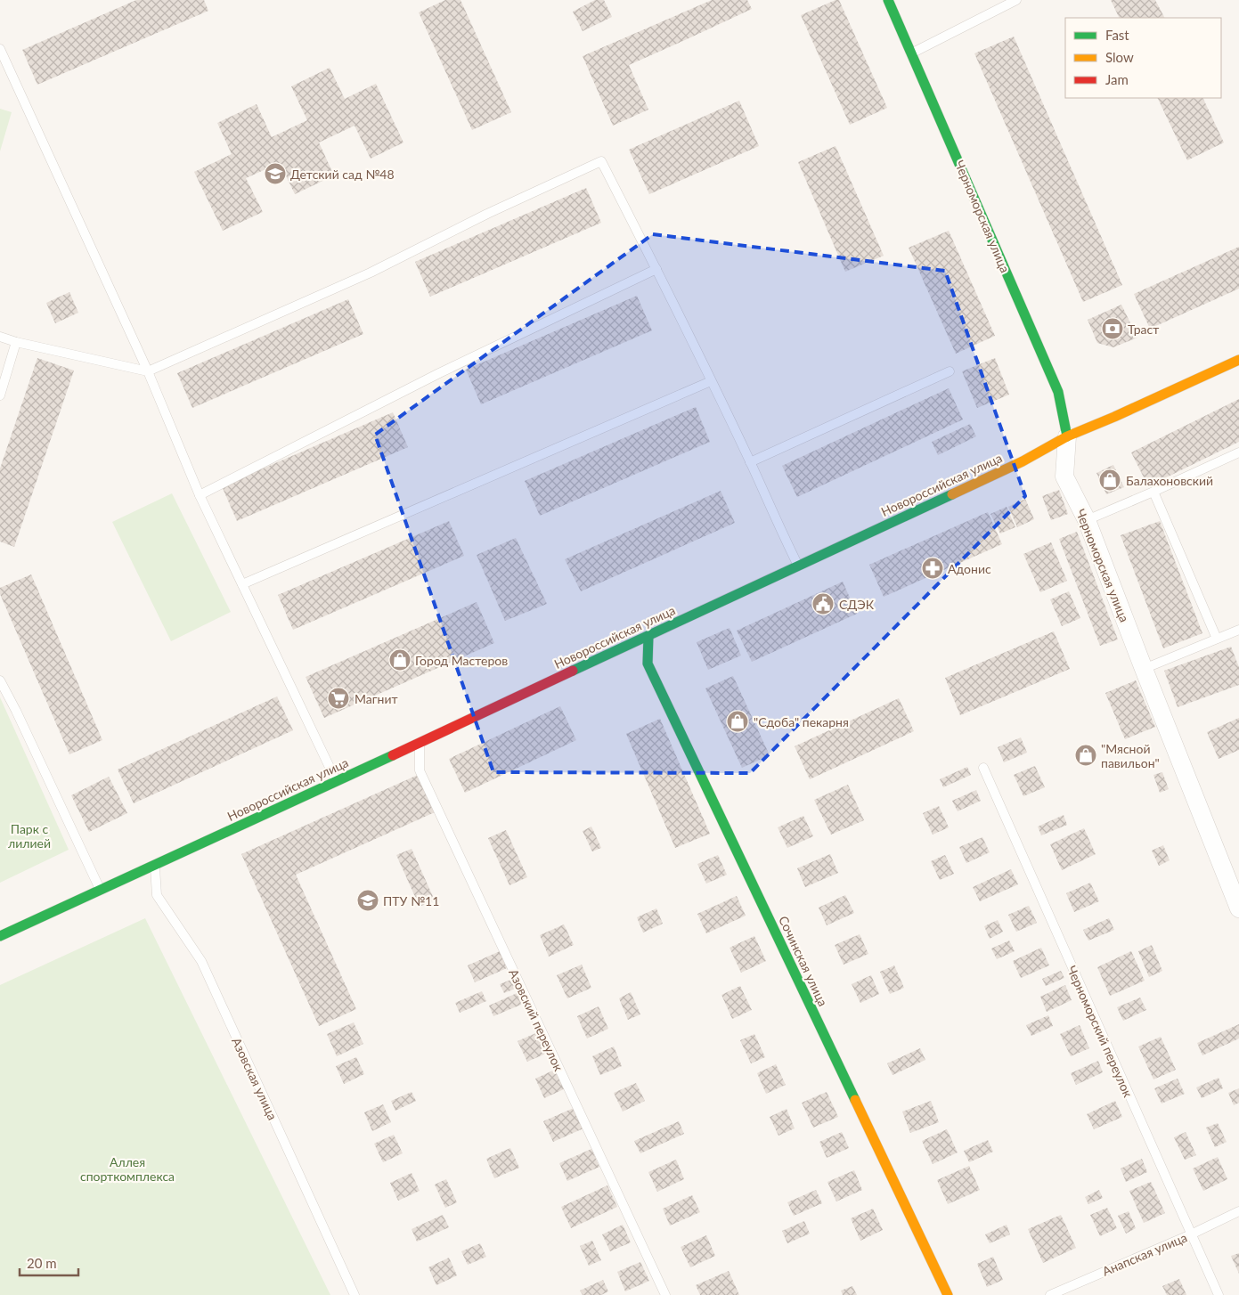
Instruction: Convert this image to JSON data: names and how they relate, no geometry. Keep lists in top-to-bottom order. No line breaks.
{"streets":{"main road":["Черноморская улица","Новороссийская улица","Сочинская улица"],"lane":["Азовский переулок","Черноморский переулок","Азовская улица","Анапская улица"]},"crossings":[["Черноморская улица","Новороссийская улица"],["Новороссийская улица","Сочинская улица"],["Новороссийская улица","Азовский переулок"],["Новороссийская улица","Азовская улица"],["Черноморский переулок","Анапская улица"]],"parks":["Парк с лилией","Аллея спорткомплекса"],"places":{"school or university":["Детский сад №48","ПТУ №11"],"bank":["Траст"],"shop":["Балахоновский","Город Мастеров","\"Сдоба\" пекарня","\"Мясной павильон\""],"pharmacy":["Адонис"],"public building":["СДЭК"],"supermarket":["Магнит"]},"legend":["Fast","Slow","Jam"],"scale_bar":"20 m"}
